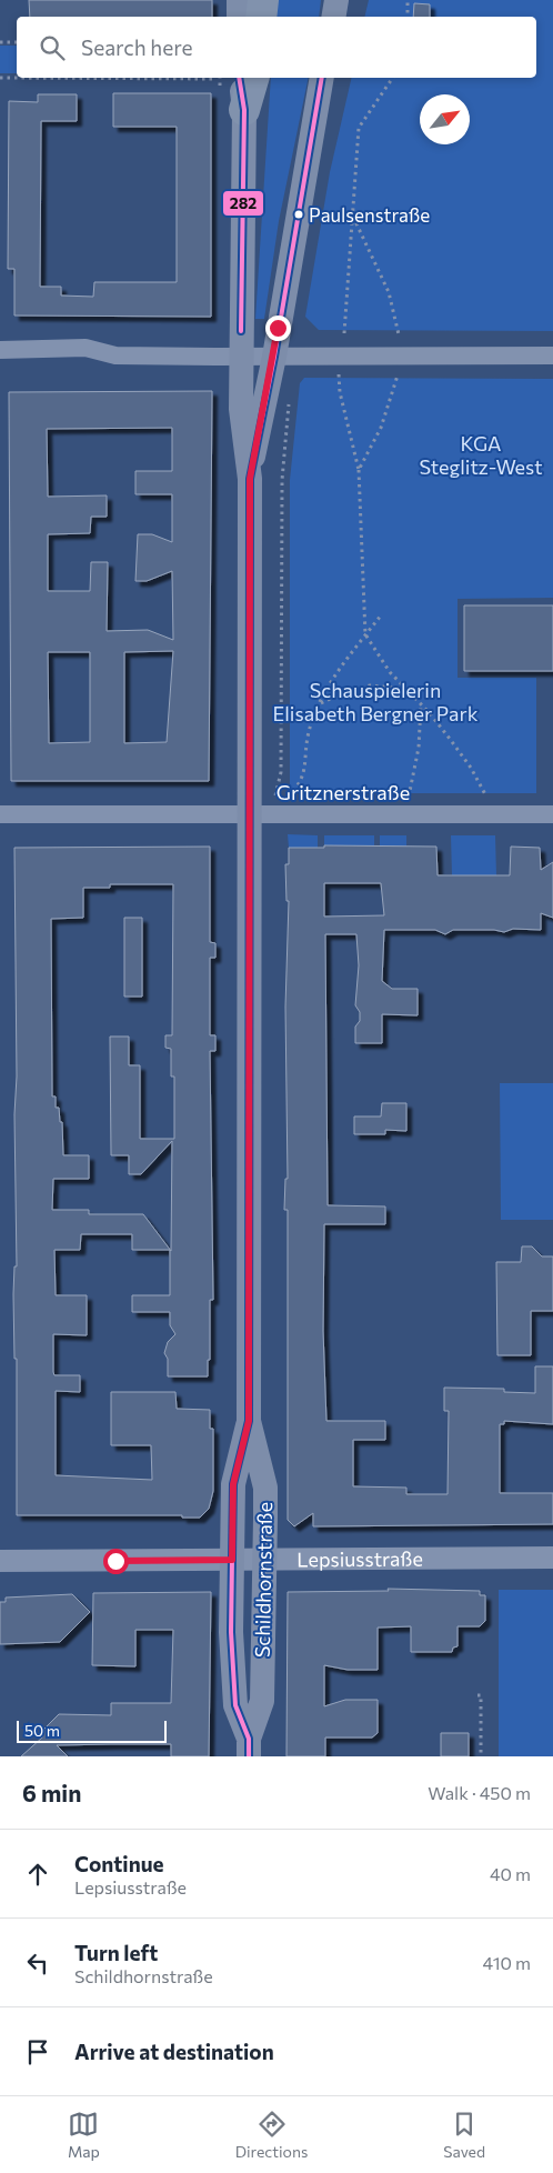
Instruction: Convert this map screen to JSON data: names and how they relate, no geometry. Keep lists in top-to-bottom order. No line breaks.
{"streets":{"main road":["Schildhornstraße"],"street":["Gritznerstraße","Lepsiusstraße"]},"crossings":[["Gritznerstraße","Schildhornstraße"],["Lepsiusstraße","Schildhornstraße"]],"parks":["KGA Steglitz-West","Schauspielerin Elisabeth Bergner Park"],"places":["Paulsenstraße"],"lines":["transit line 282"],"scale_bar":"50 m","north":"top right","page":{"search":"Search here","scale":"50 m","heading":["6 min","Walk · 450 m"],"list":[["Continue","Lepsiusstraße","40 m"],["Turn left","Schildhornstraße","410 m"],"Arrive at destination"],"nav":["Map","Directions","Saved"]}}
